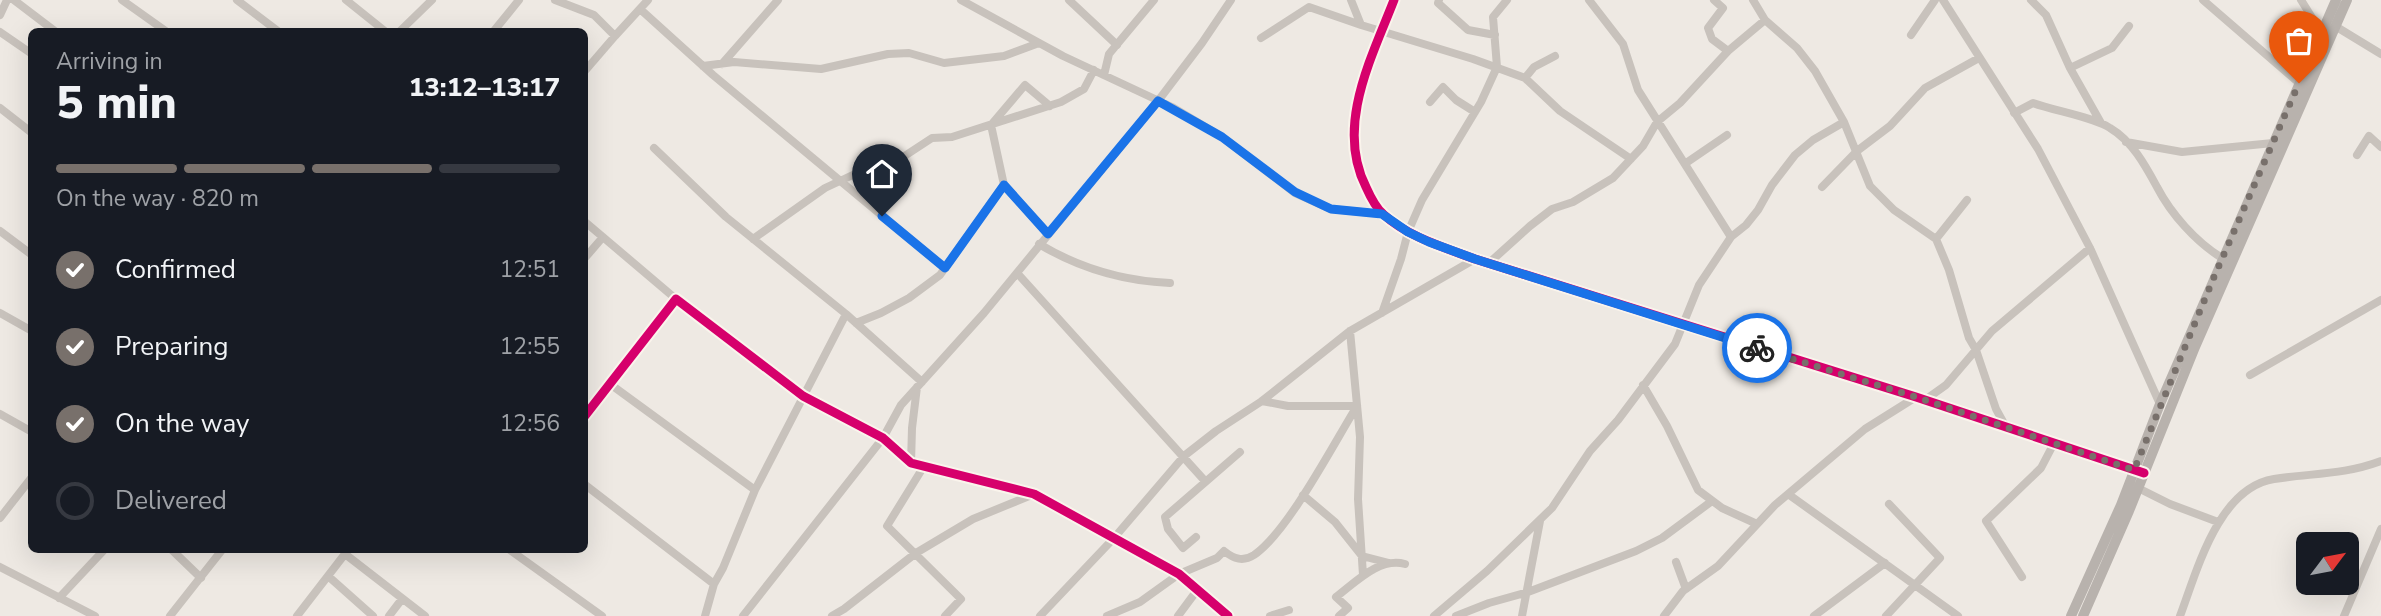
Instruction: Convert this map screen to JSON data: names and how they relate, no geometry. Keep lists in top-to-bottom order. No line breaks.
{"north":"top right","page":{"heading":["5 min","Arriving in","13:12–13:17"],"bar":"On the way · 820 m","list":[["Confirmed","12:51"],["Preparing","12:55"],["On the way","12:56"],"Delivered"]}}
